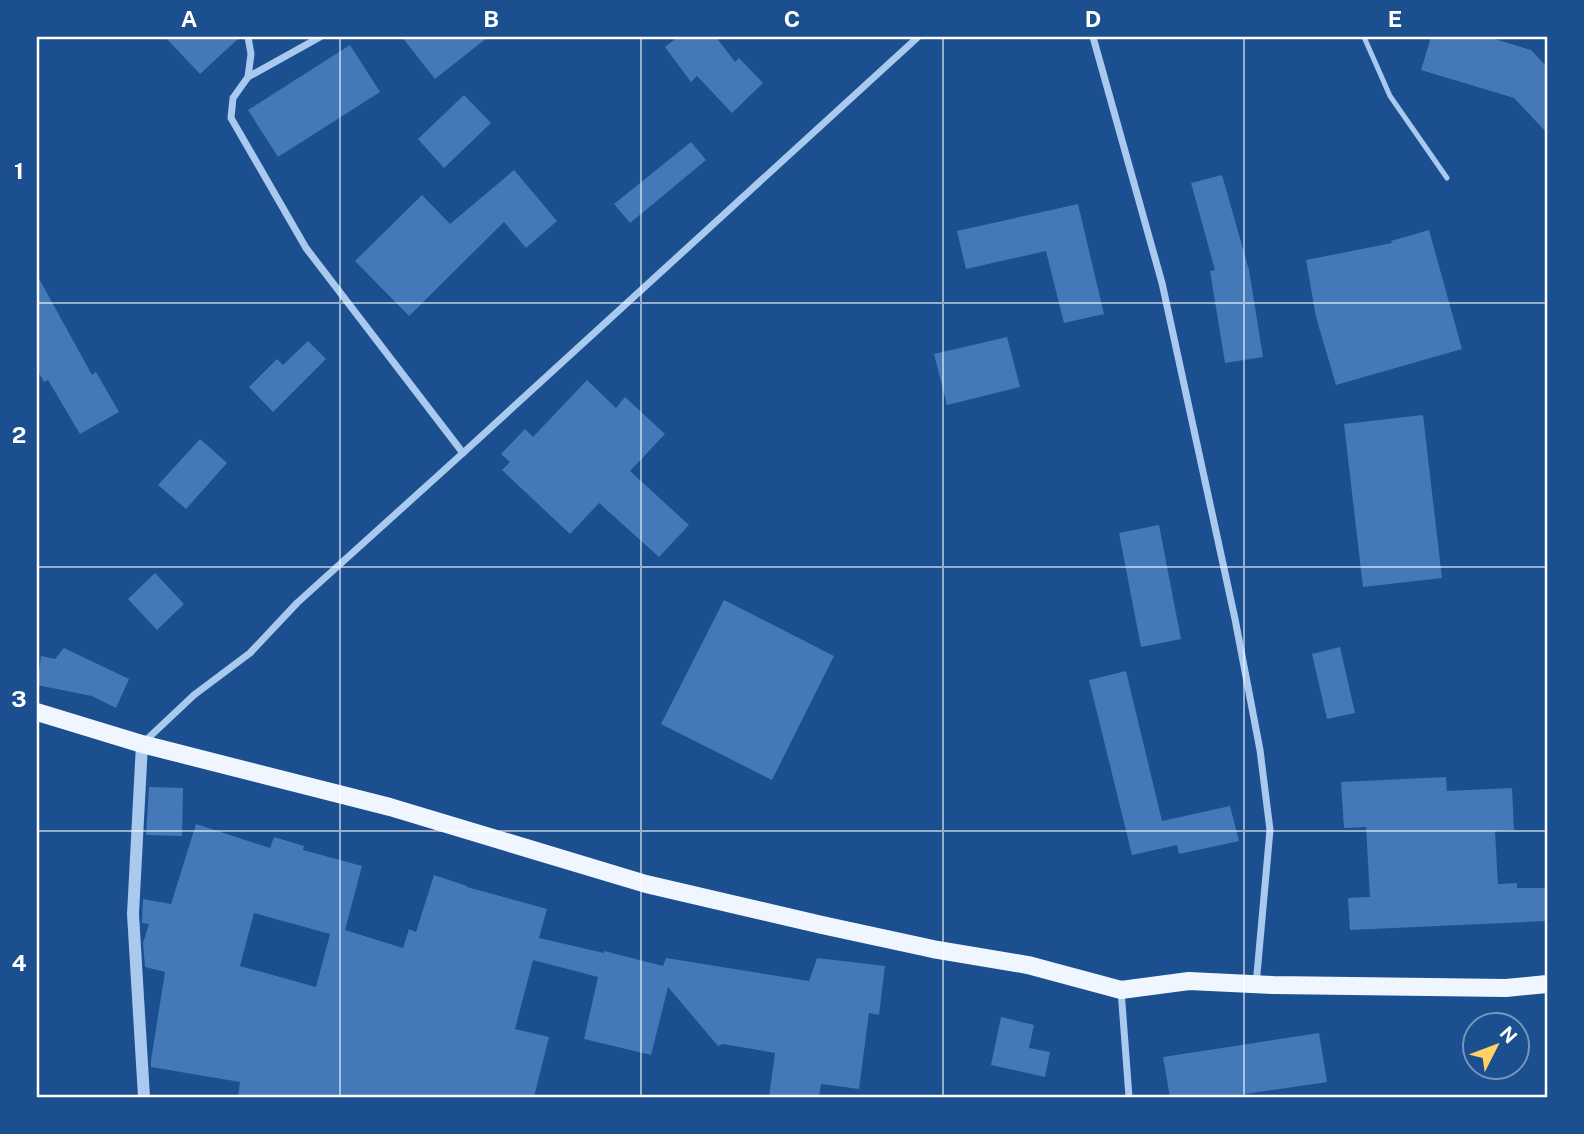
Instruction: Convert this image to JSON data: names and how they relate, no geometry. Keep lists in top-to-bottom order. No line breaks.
{"north":"top right","grid":{"columns":["A","B","C","D","E"],"rows":["1","2","3","4"]}}
